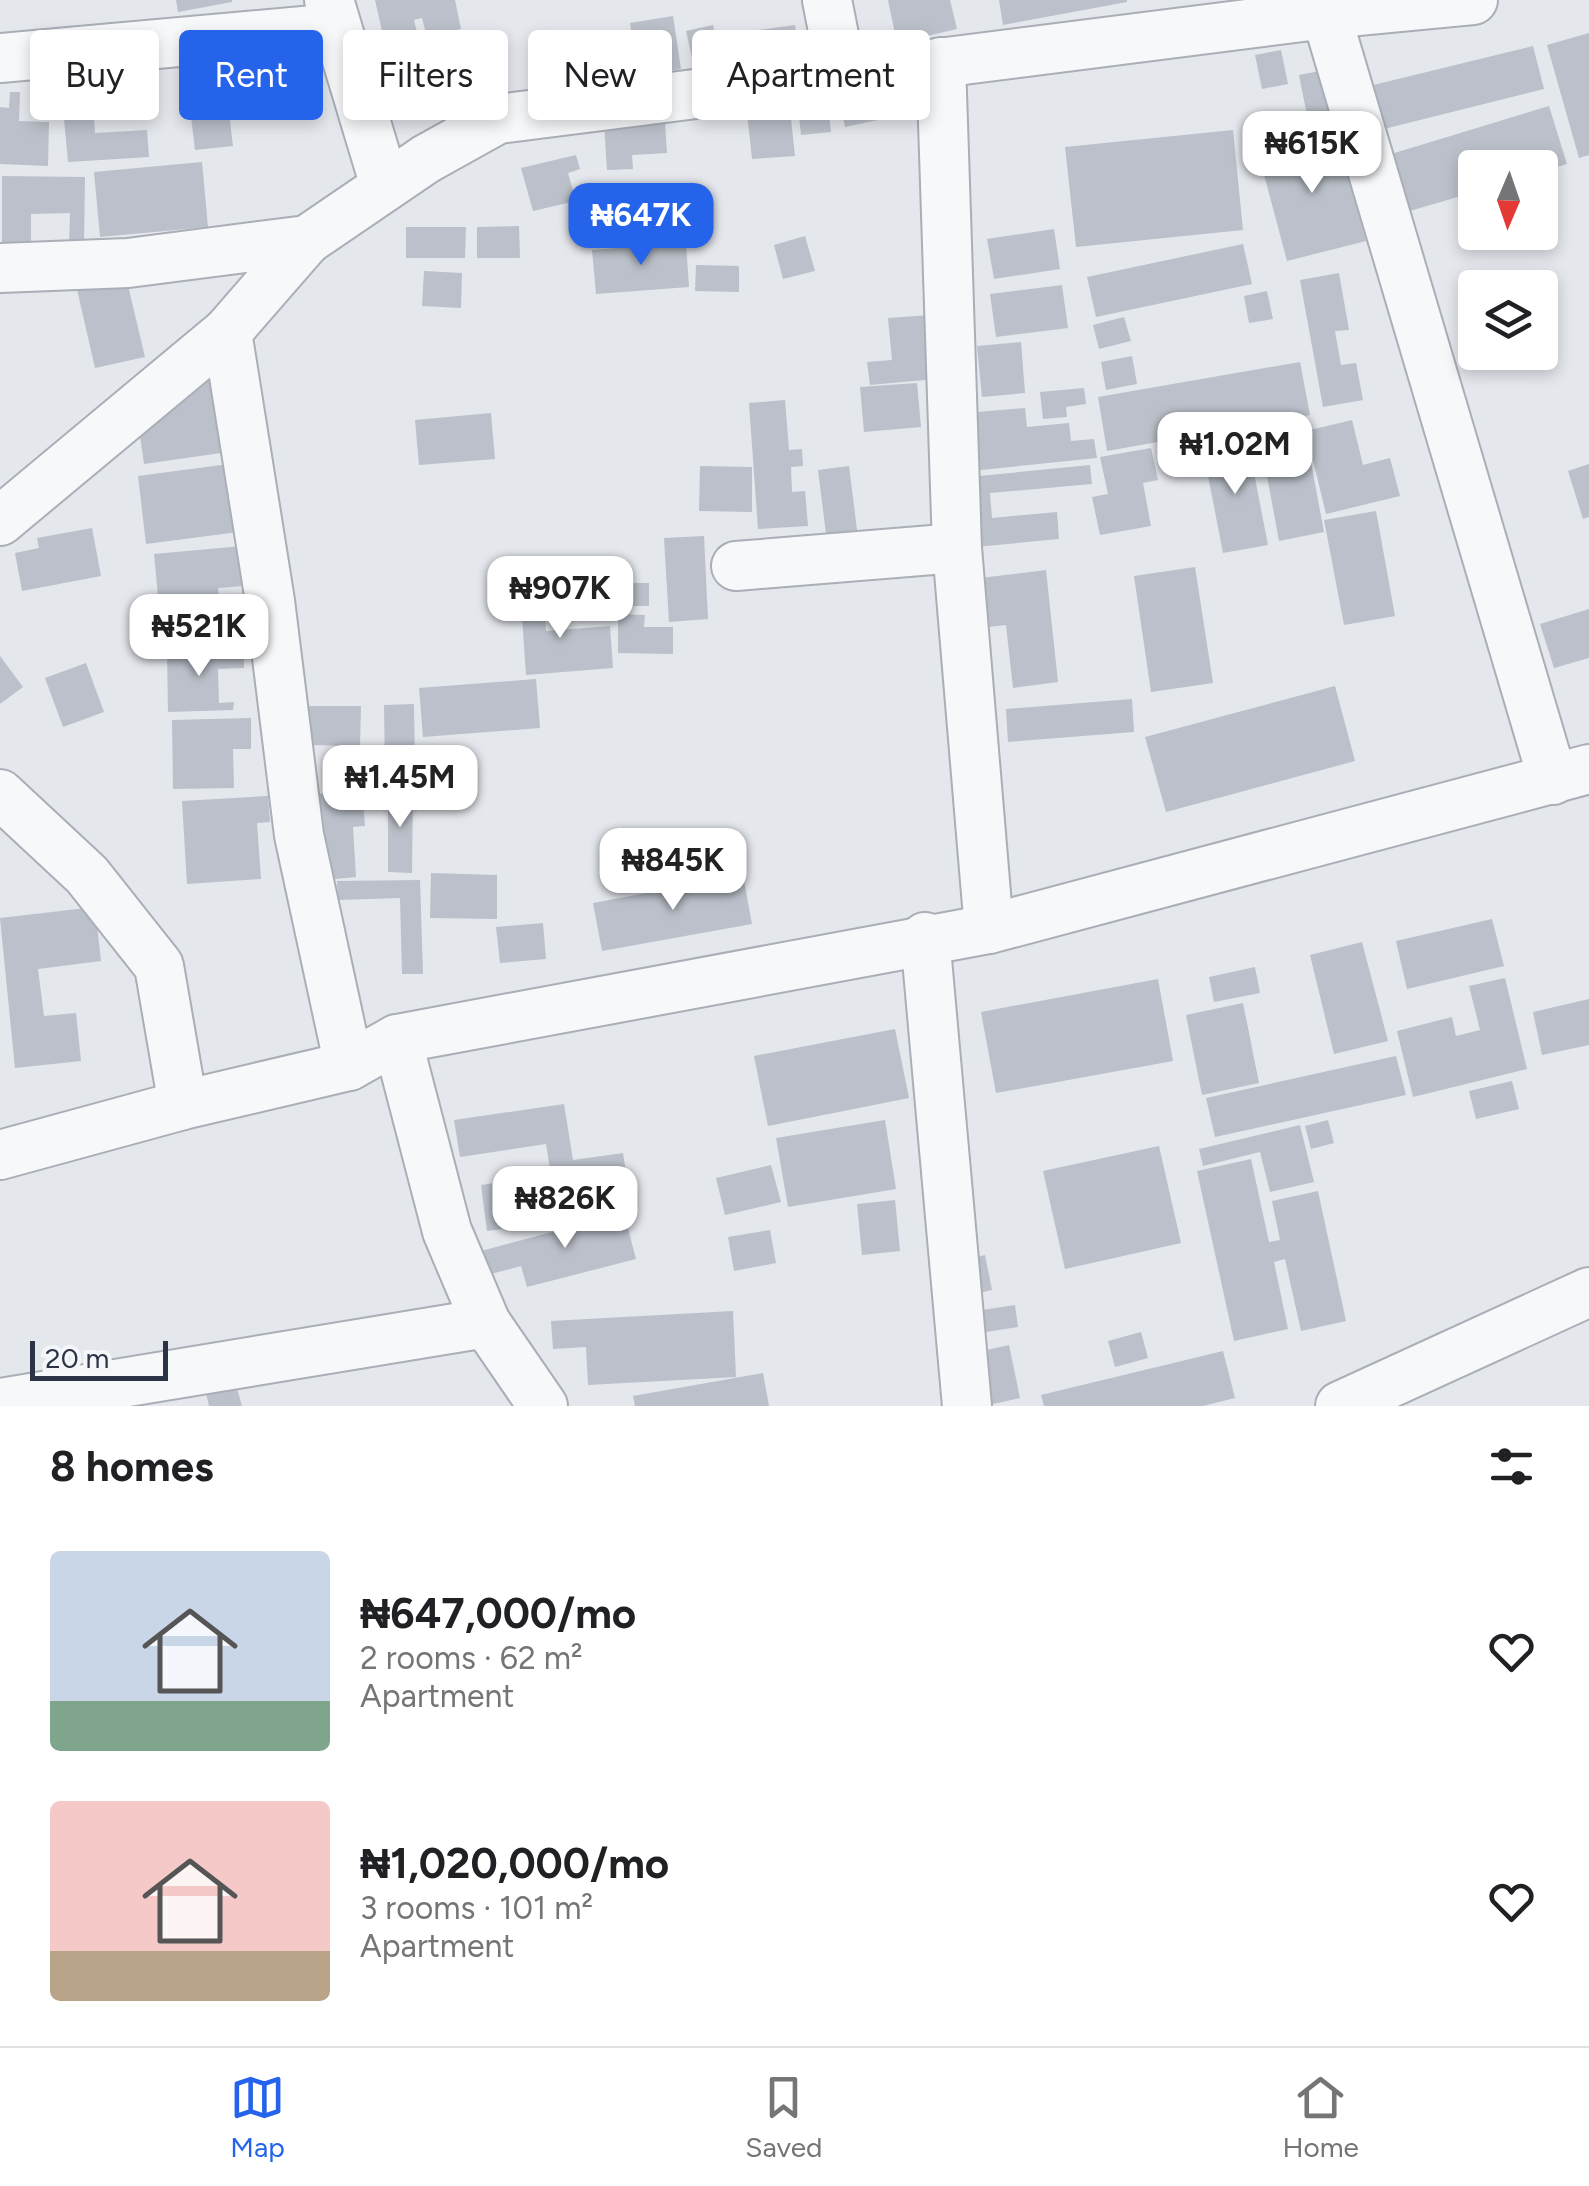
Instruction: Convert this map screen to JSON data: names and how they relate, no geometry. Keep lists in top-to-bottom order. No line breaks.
{"scale_bar":"20 m","north":"bottom","page":{"chip":["Buy","Rent","Filters","New","Apartment"],"price":["₦615K","₦647K","₦1.02M","₦907K","₦521K","₦1.45M","₦845K","₦826K"],"scale":"20 m","heading":"8 homes","list":[{"name":"₦647,000/mo","note":"2 rooms · 62 m² · Apartment"},{"name":"₦1,020,000/mo","note":"3 rooms · 101 m² · Apartment"}],"tabs":["Map","Saved","Home"]}}
